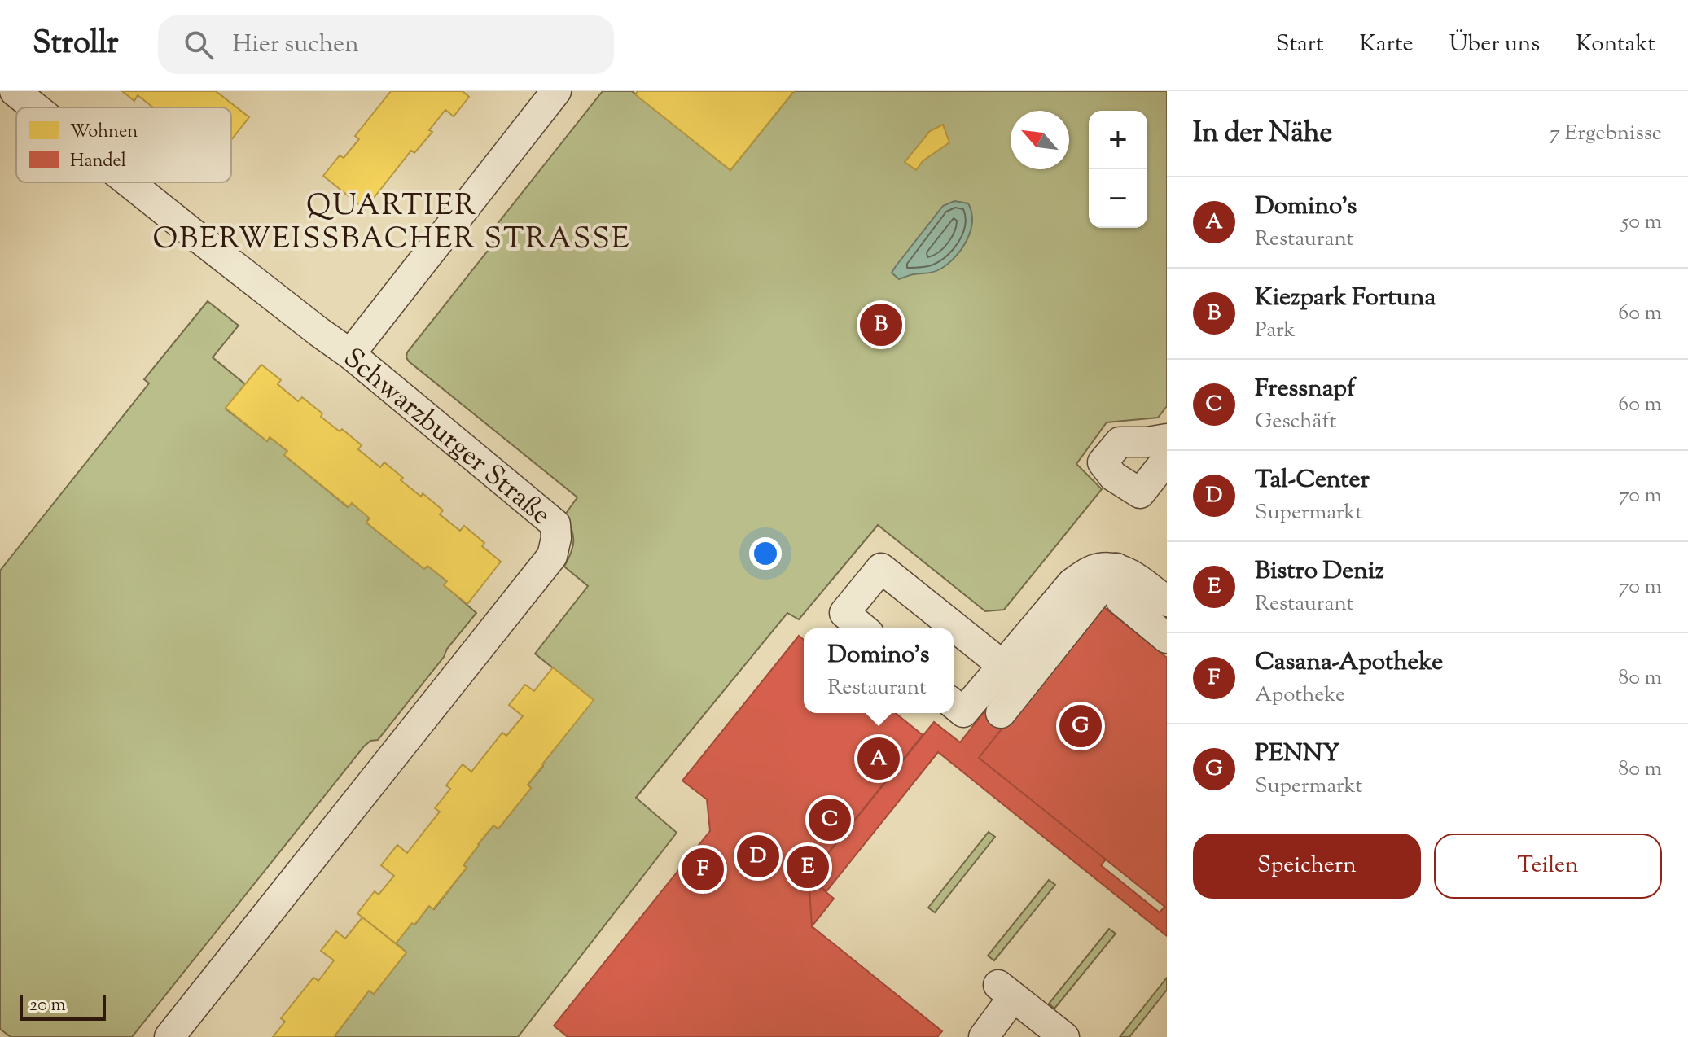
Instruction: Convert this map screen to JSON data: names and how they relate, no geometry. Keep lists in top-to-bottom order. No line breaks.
{"streets":{"street":["Schwarzburger Straße"]},"districts":["QUARTIER OBERWEISSBACHER STRASSE"],"legend":["Wohnen","Handel"],"scale_bar":"20 m","north":"top left","page":{"header":"Strollr","search":"Hier suchen","nav":["Start","Karte","Über uns","Kontakt"],"heading":["In der Nähe","7 Ergebnisse"],"map_buttons":["+","−"],"list":[{"mark":"A","name":"Domino's","note":"Restaurant","value":"50 m"},{"mark":"B","name":"Kiezpark Fortuna","note":"Park","value":"60 m"},{"mark":"C","name":"Fressnapf","note":"Geschäft","value":"60 m"},{"mark":"D","name":"Tal-Center","note":"Supermarkt","value":"70 m"},{"mark":"E","name":"Bistro Deniz","note":"Restaurant","value":"70 m"},{"mark":"F","name":"Casana-Apotheke","note":"Apotheke","value":"80 m"},{"mark":"G","name":"PENNY","note":"Supermarkt","value":"80 m"}],"pins":["B","G","A","C","D","E","F"],"popup":["Domino's","Restaurant"],"buttons":["Speichern","Teilen"],"scale":"20 m"}}
